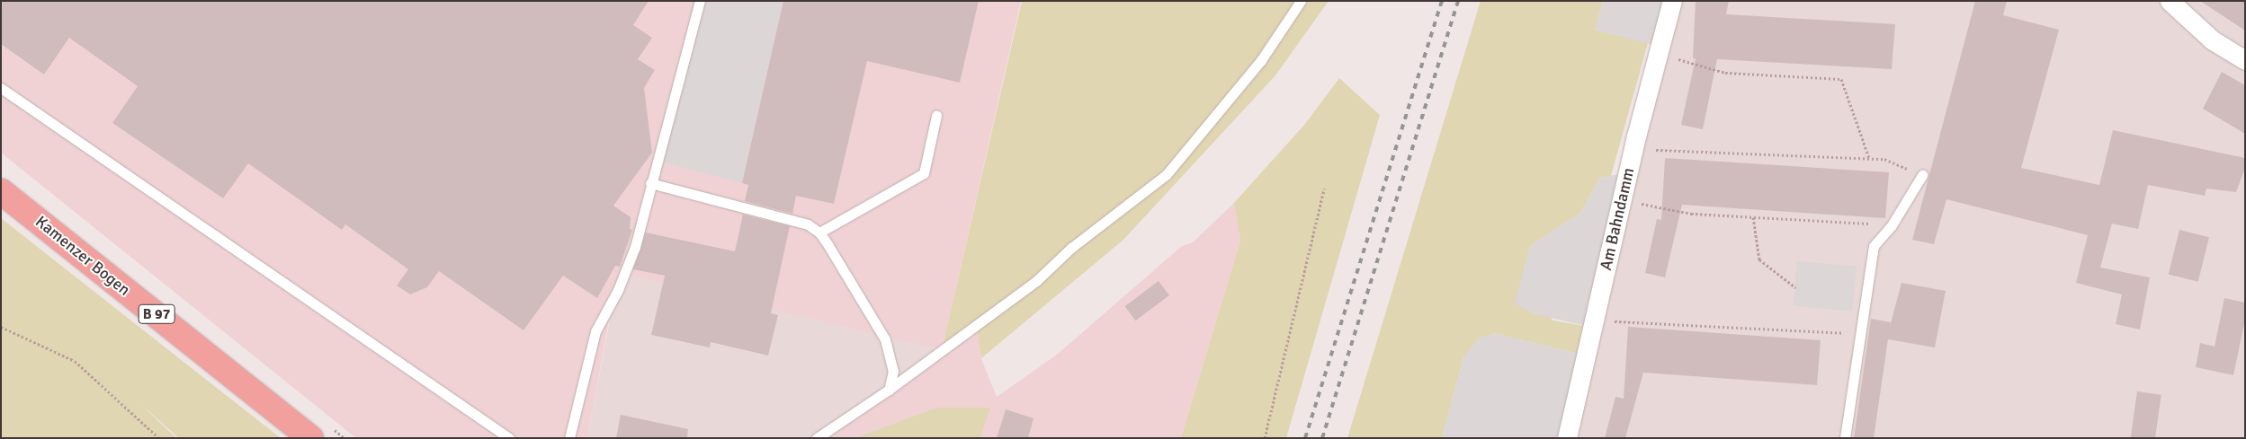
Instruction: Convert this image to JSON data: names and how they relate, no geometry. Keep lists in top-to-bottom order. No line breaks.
{"streets":{"main road":["Kamenzer Bogen","B 97"],"street":["Am Bahndamm"]}}
